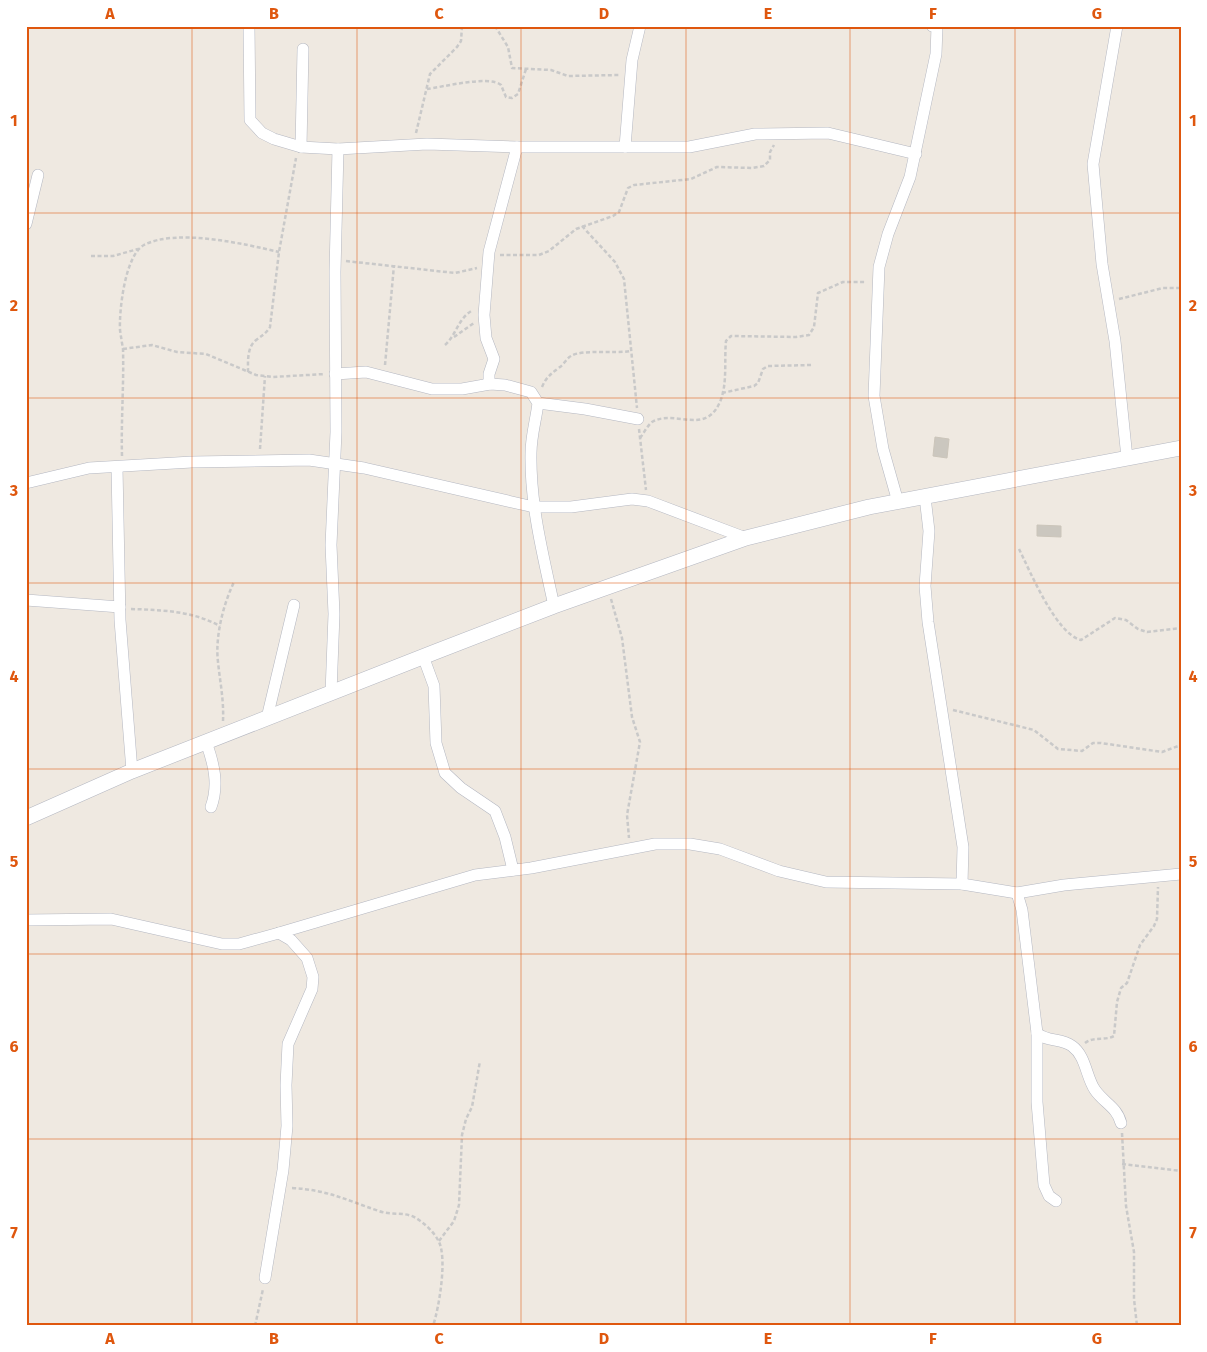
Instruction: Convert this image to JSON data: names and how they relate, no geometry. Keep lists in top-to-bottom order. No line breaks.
{"grid":{"columns":["A","B","C","D","E","F","G"],"rows":["1","2","3","4","5","6","7"]}}
